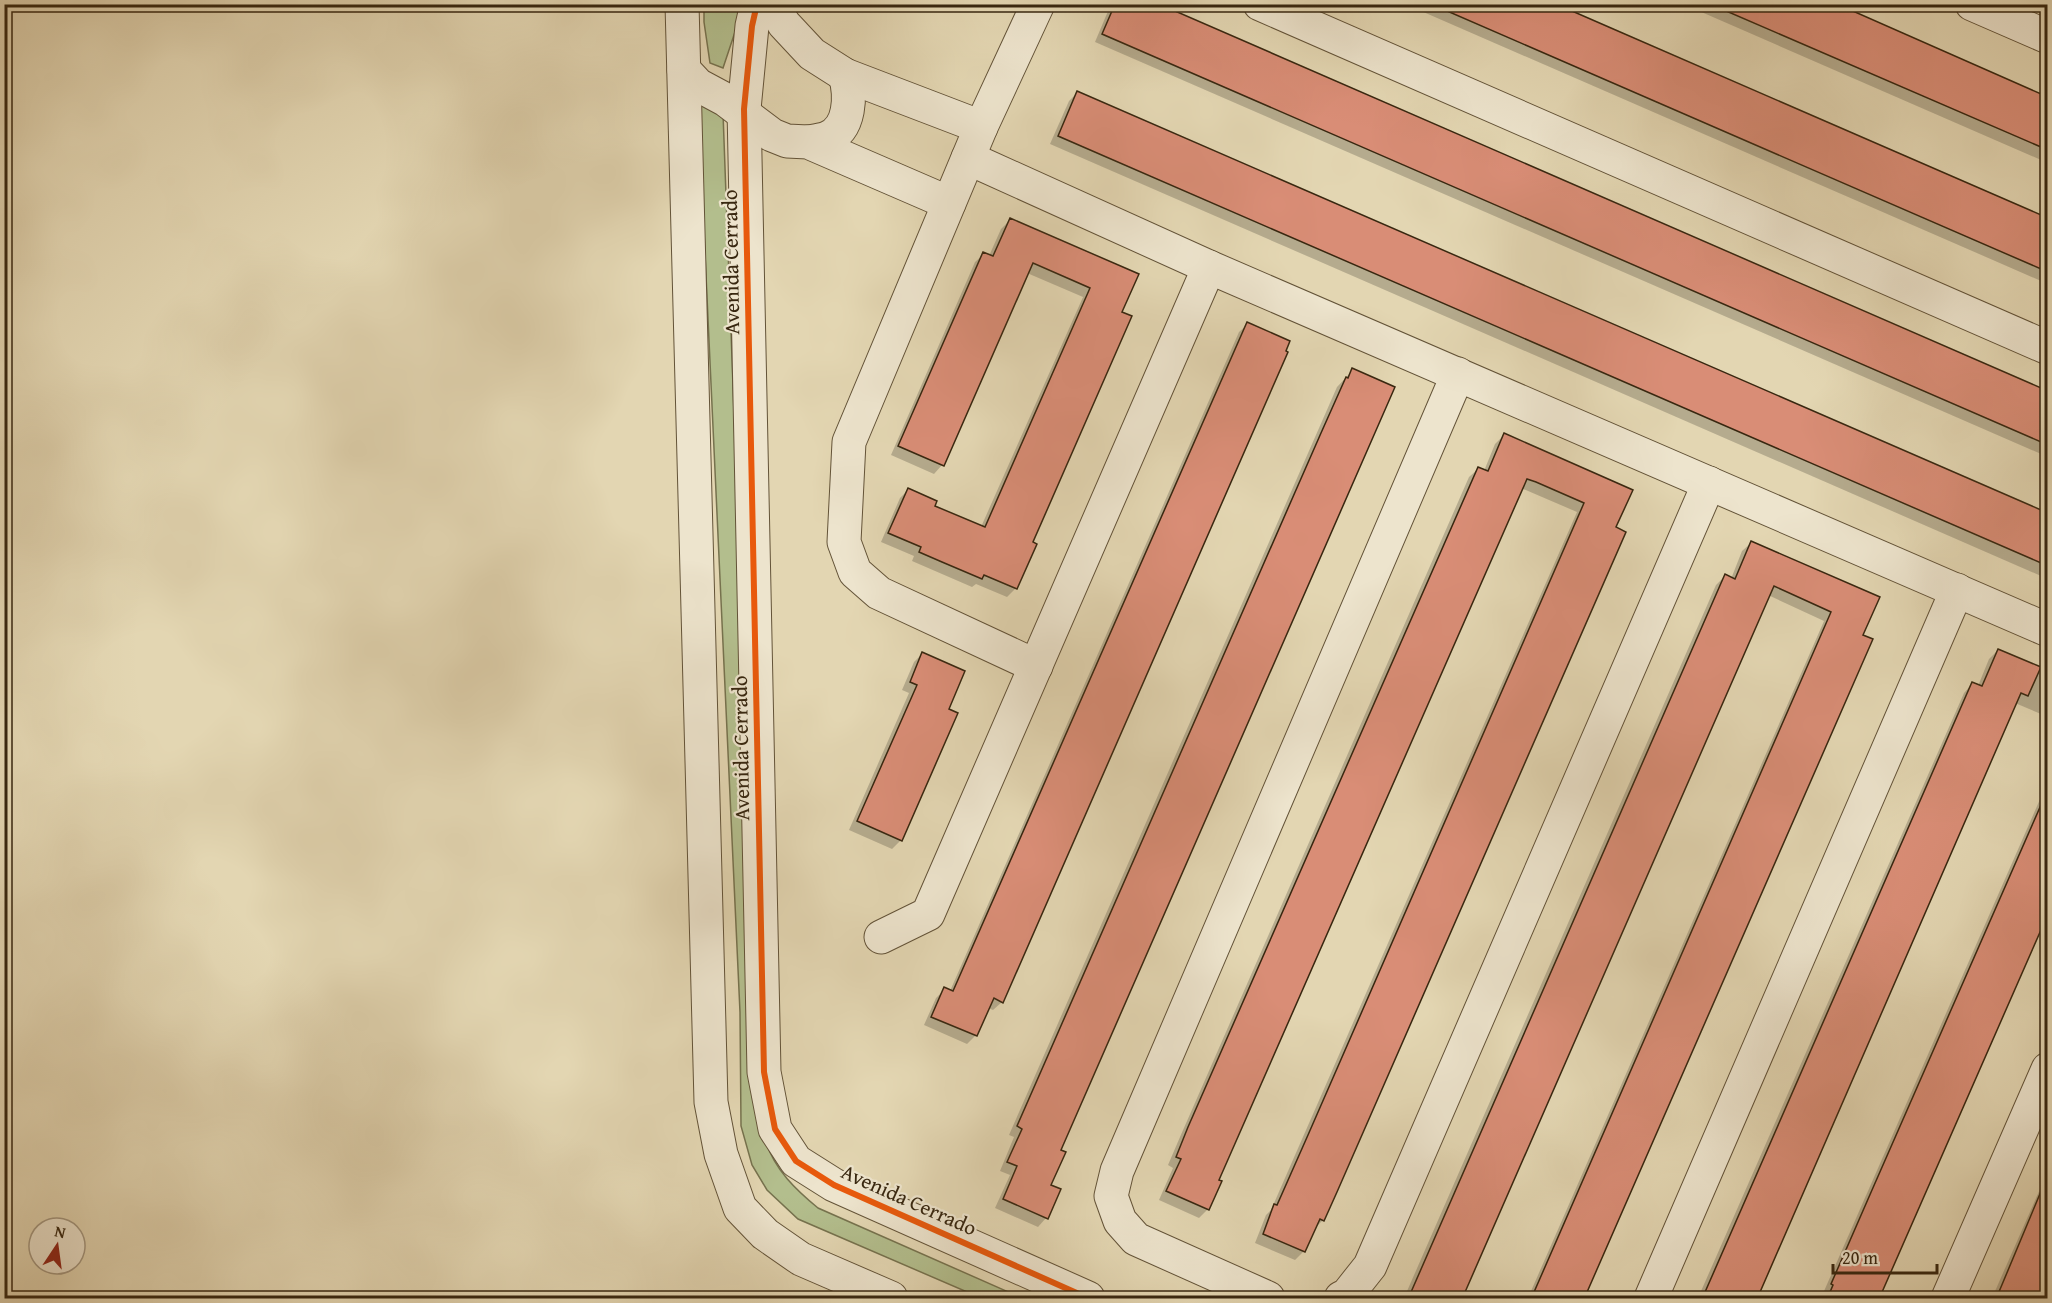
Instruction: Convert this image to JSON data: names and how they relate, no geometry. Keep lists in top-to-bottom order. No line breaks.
{"streets":{"street":["Avenida Cerrado"]},"scale_bar":"20 m","north":"top"}
